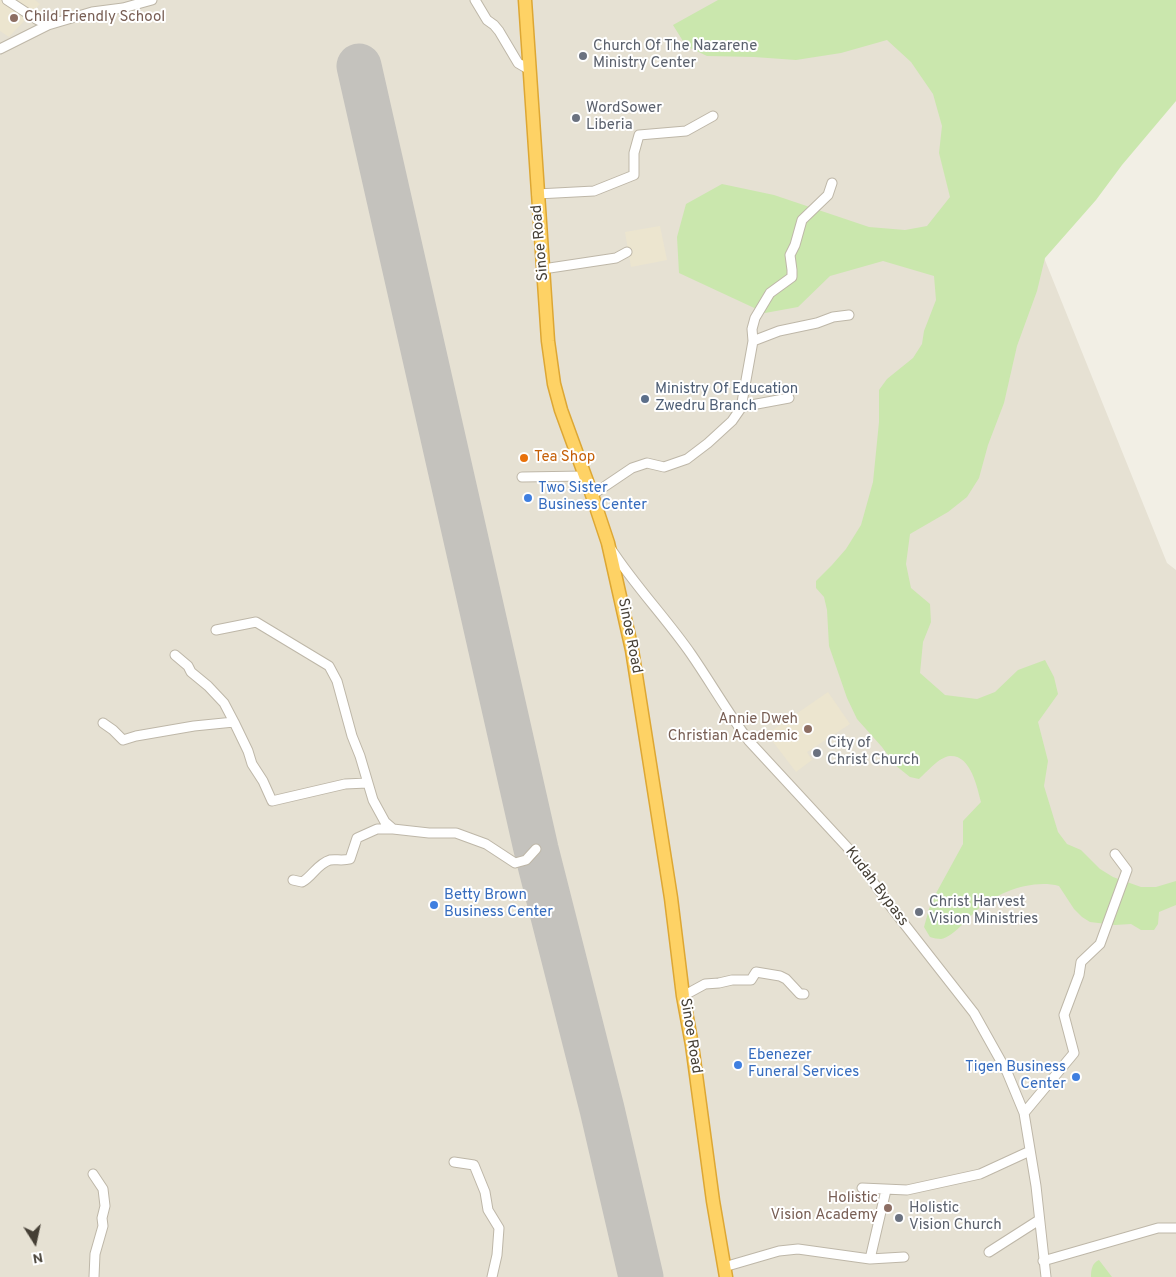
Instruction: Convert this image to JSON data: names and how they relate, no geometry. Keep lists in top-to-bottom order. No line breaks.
{"streets":{"highway":["Sinoe Road"],"street":["Kudah Bypass"]},"crossings":[["Sinoe Road","Kudah Bypass"]],"places":["Child Friendly School","Church Of The Nazarene Ministry Center","WordSower Liberia","Ministry Of Education Zwedru Branch","Tea Shop","Two Sister Business Center","Annie Dweh Christian Academic","City of Christ Church","Betty Brown Business Center","Christ Harvest Vision Ministries","Ebenezer Funeral Services","Tigen Business Center","Holistic Vision Academy","Holistic Vision Church"],"north":"bottom"}
